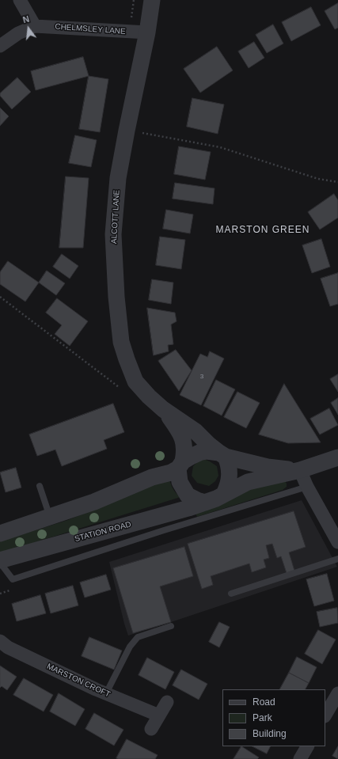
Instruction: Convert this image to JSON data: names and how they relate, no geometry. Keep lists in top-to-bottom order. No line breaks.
{"streets":{"street":["CHELMSLEY LANE","ALCOTT LANE","STATION ROAD","MARSTON CROFT"]},"crossings":[["CHELMSLEY LANE","ALCOTT LANE"]],"districts":["MARSTON GREEN"],"house_numbers":["3"],"legend":["Road","Park","Building"],"north":"top"}
